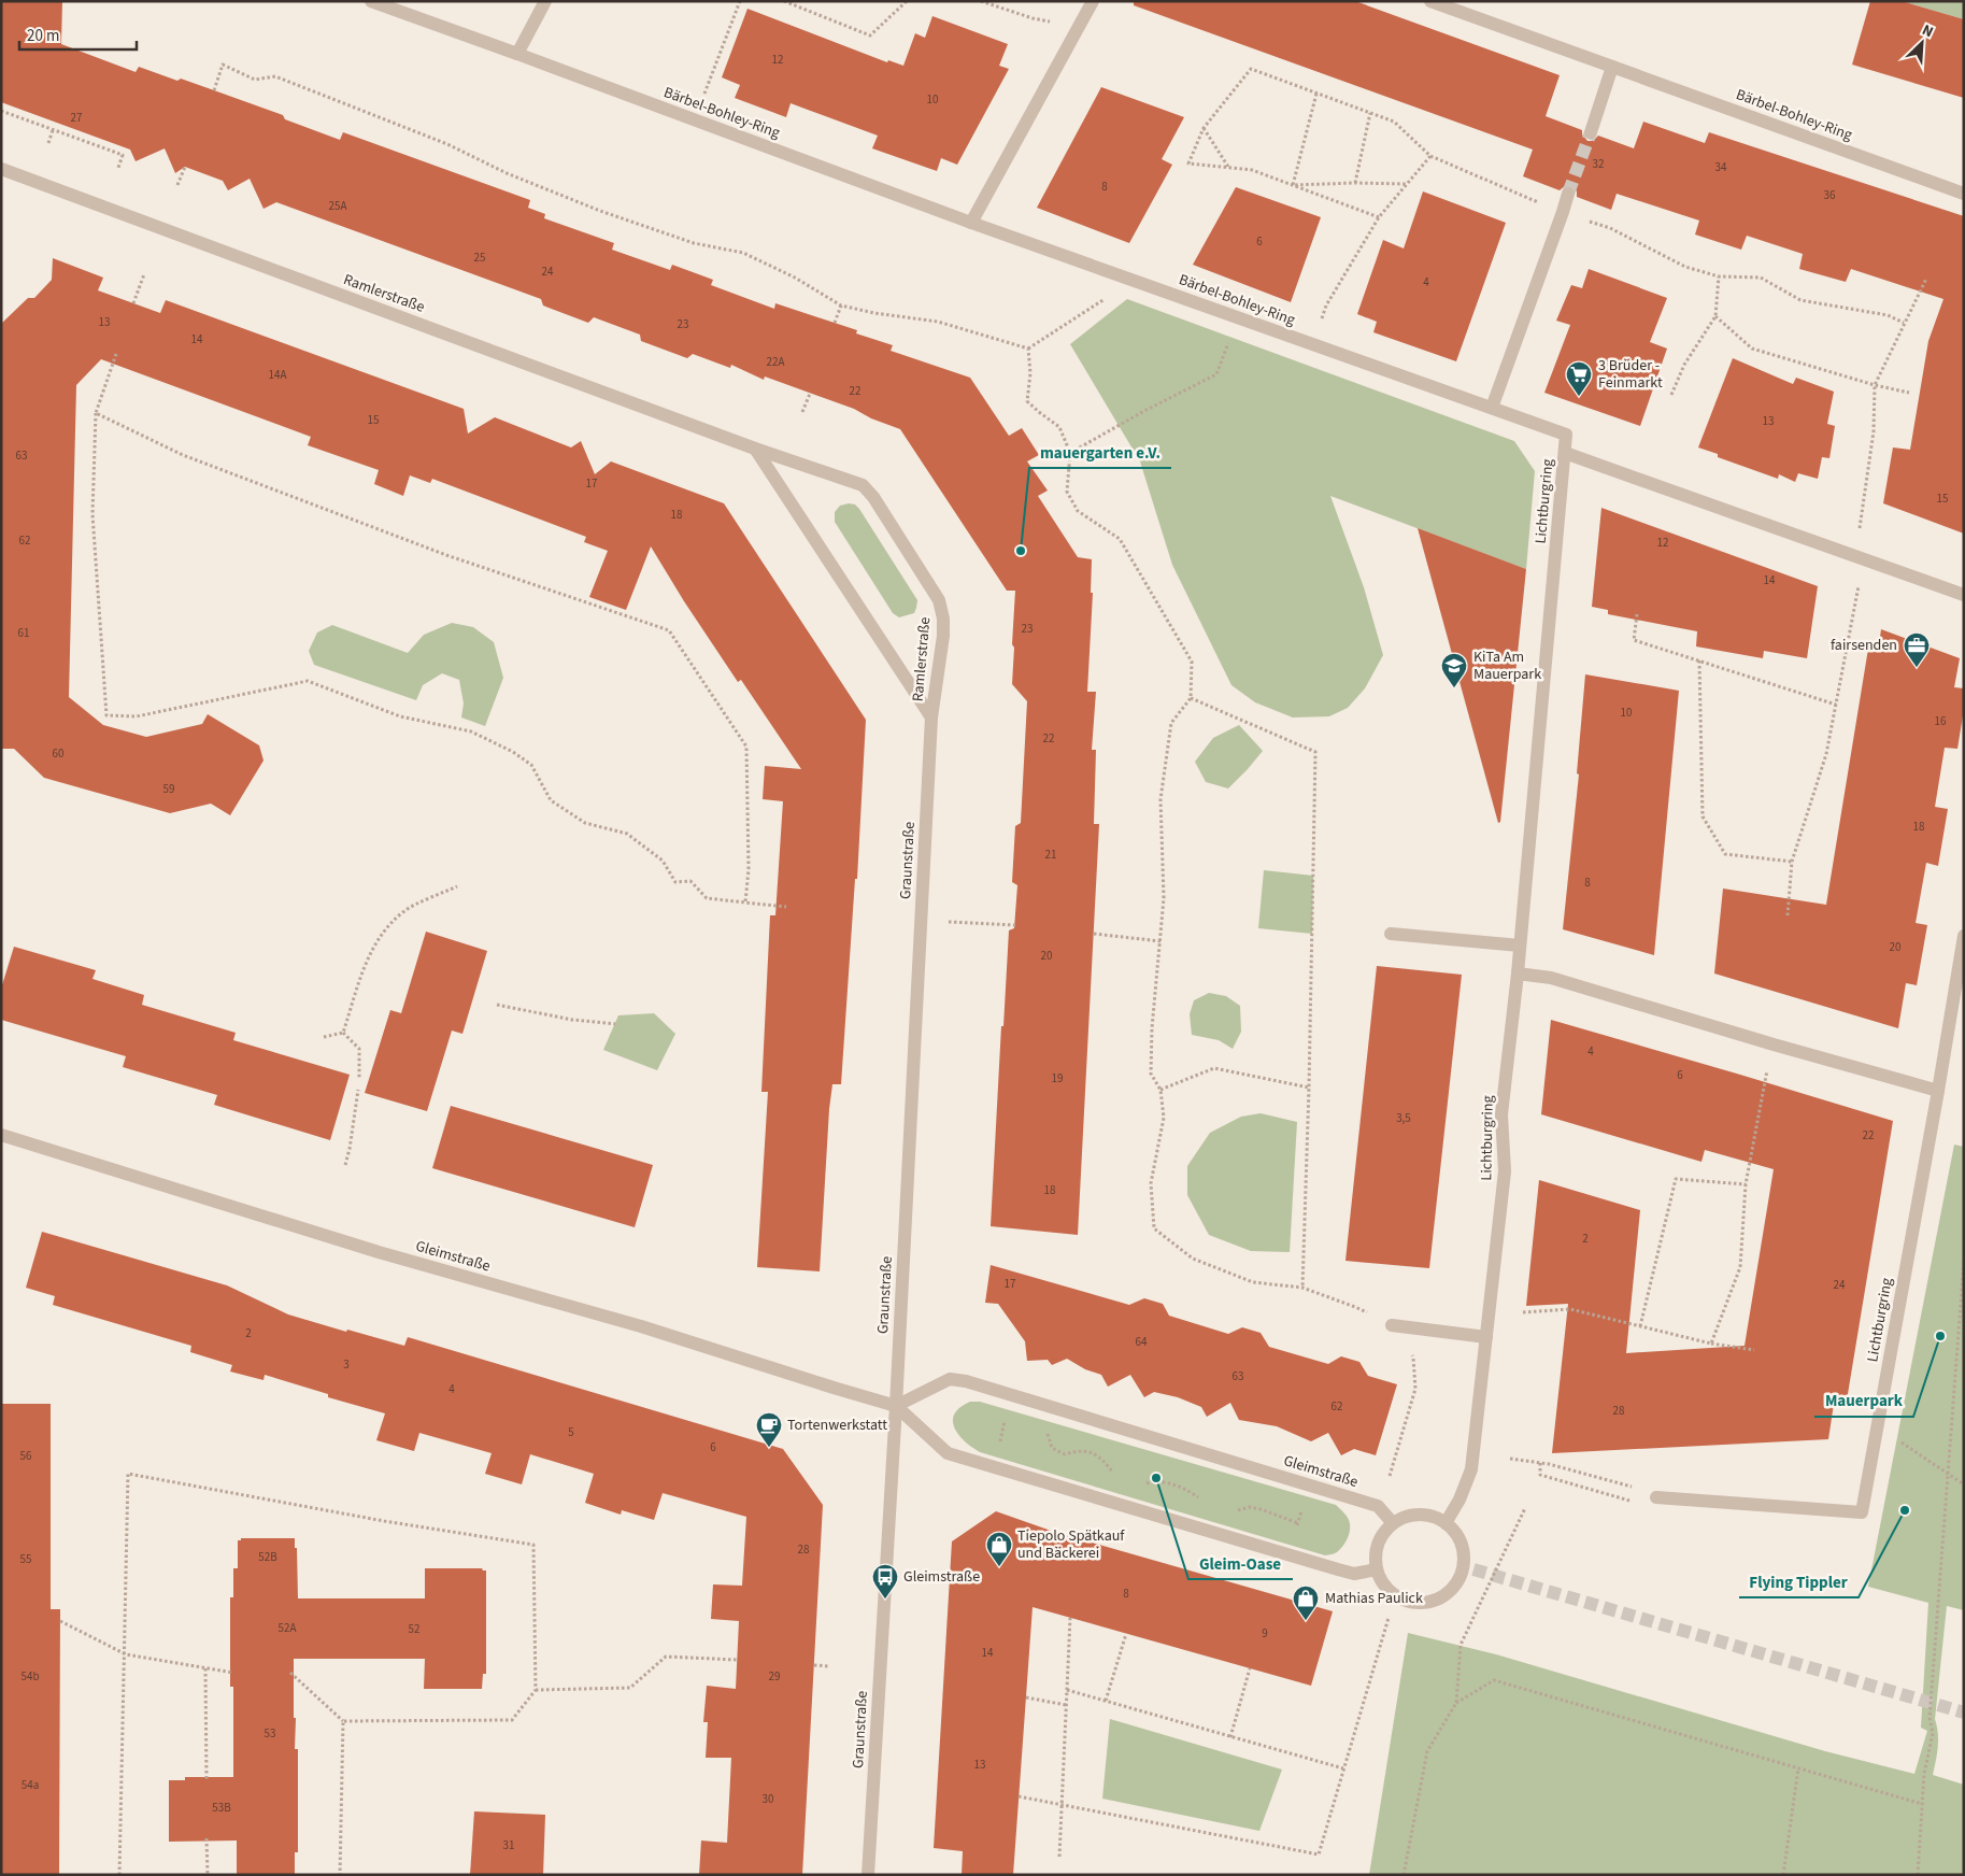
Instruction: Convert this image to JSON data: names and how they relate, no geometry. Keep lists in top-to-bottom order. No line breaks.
{"streets":{"street":["Bärbel-Bohley-Ring","Ramlerstraße","Lichtburgring","Graunstraße","Gleimstraße"]},"crossings":[["Bärbel-Bohley-Ring","Lichtburgring"],["Ramlerstraße","Graunstraße"],["Lichtburgring","Gleimstraße"],["Graunstraße","Gleimstraße"]],"places":{"supermarket":["3 Brüder - Feinmarkt"],"other":["mauergarten e.V.","Mauerpark","Gleim-Oase","Flying Tippler"],"office":["fairsenden"],"school or university":["KiTa Am Mauerpark"],"cafe":["Tortenwerkstatt"],"shop":["Tiepolo Spätkauf und Bäckerei","Mathias Paulick"],"bus stop":["Gleimstraße"]},"house_numbers":["12","10","27","32","34","8","36","25A","6","25","24","4","13","23","14","22A","14A","22","15","13","63","17","15","18","62","12","14","23","61","10","16","22","60","59","18","21","8","20","20","4","6","19","3,5","22","18","2","17","24","2","64","3","63","4","62","28","5","6","56","28","52B","55","8","52A","52","9","14","54b","29","53","13","54a","30","53B","31"],"scale_bar":"20 m","north":"top right"}
